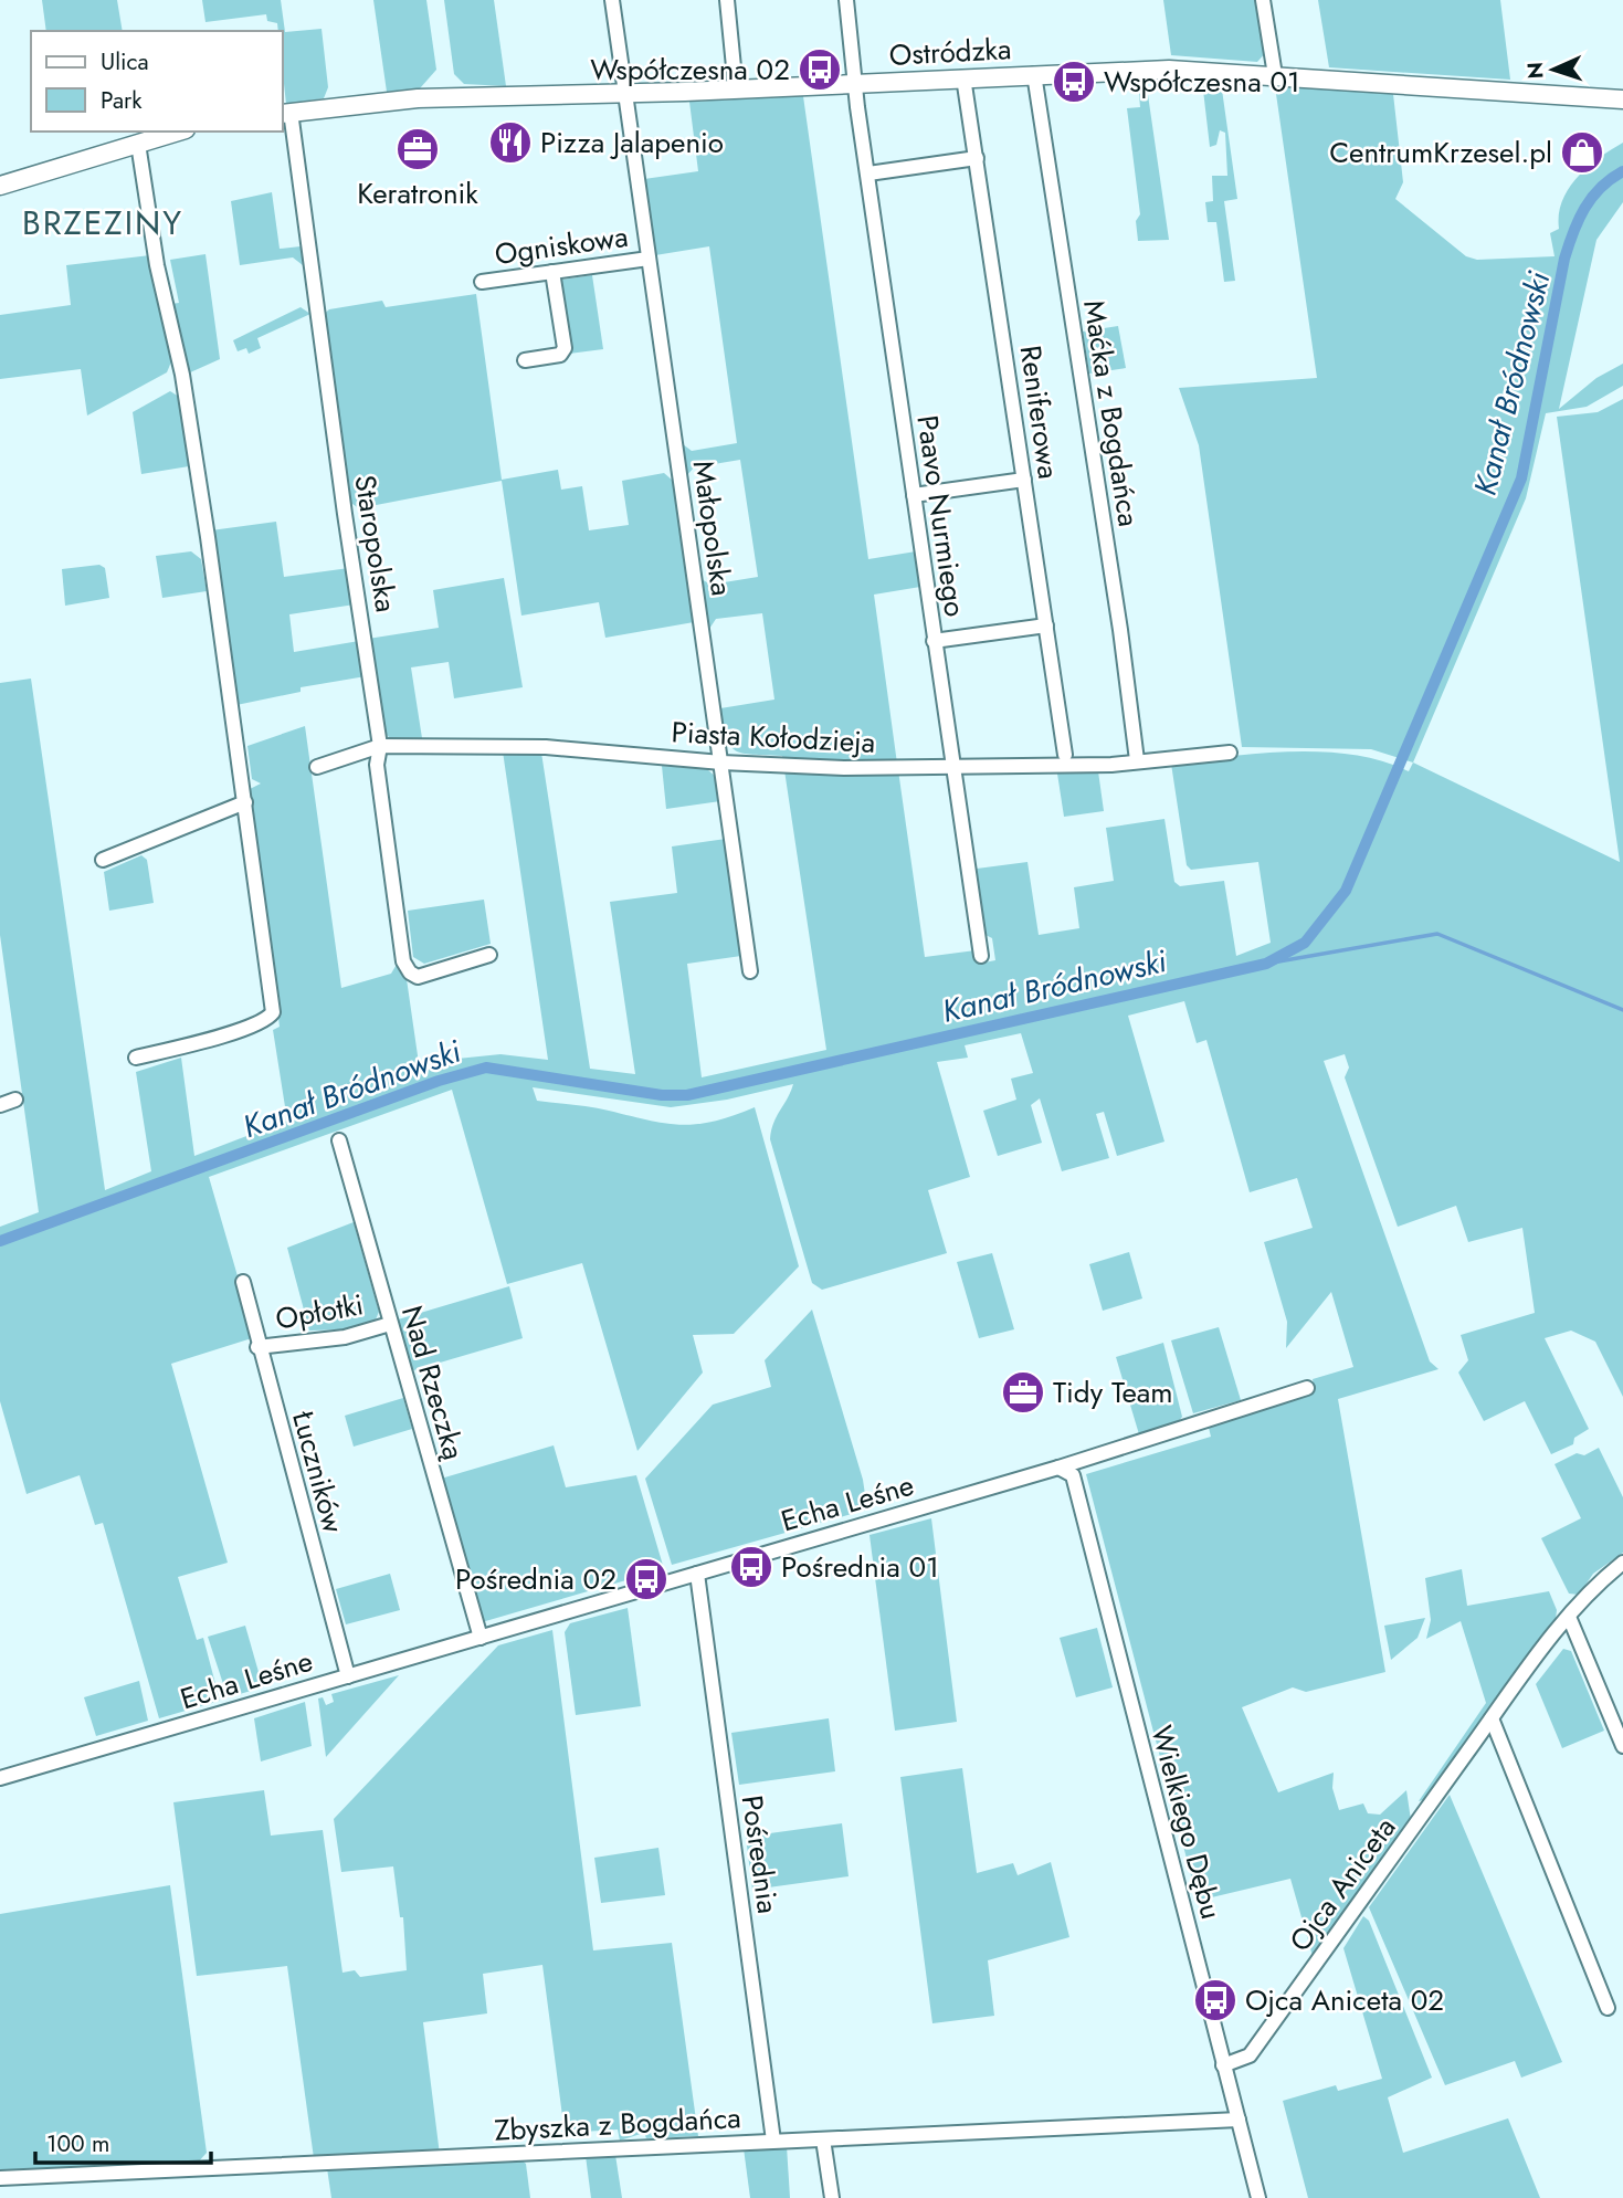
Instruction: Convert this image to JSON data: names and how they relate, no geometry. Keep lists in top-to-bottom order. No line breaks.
{"streets":{"street":["Ostródzka","Ogniskowa","Reniferowa","Maćka z Bogdańca","Paavo Nurmiego","Małopolska","Staropolska","Piasta Kołodzieja","Opłotki","Nad Rzeczką","Łuczników","Echa Leśne","Wielkiego Dębu","Pośrednia","Ojca Aniceta","Zbyszka z Bogdańca"]},"crossings":[["Ostródzka","Reniferowa"],["Ostródzka","Maćka z Bogdańca"],["Ostródzka","Paavo Nurmiego"],["Ostródzka","Małopolska"],["Ostródzka","Staropolska"],["Ogniskowa","Małopolska"],["Maćka z Bogdańca","Piasta Kołodzieja"],["Paavo Nurmiego","Piasta Kołodzieja"],["Małopolska","Piasta Kołodzieja"],["Staropolska","Piasta Kołodzieja"],["Opłotki","Nad Rzeczką"],["Opłotki","Łuczników"],["Nad Rzeczką","Echa Leśne"],["Łuczników","Echa Leśne"],["Echa Leśne","Wielkiego Dębu"],["Echa Leśne","Pośrednia"],["Wielkiego Dębu","Ojca Aniceta"],["Wielkiego Dębu","Zbyszka z Bogdańca"],["Pośrednia","Zbyszka z Bogdańca"]],"districts":["BRZEZINY"],"water":["Kanał Bródnowski"],"places":{"bus stop":["Współczesna 02","Współczesna 01","Pośrednia 01","Pośrednia 02","Ojca Aniceta 02"],"restaurant":["Pizza Jalapenio"],"office":["Keratronik","Tidy Team"],"shop":["CentrumKrzesel.pl"]},"legend":["Ulica","Park"],"scale_bar":"100 m","north":"left"}
